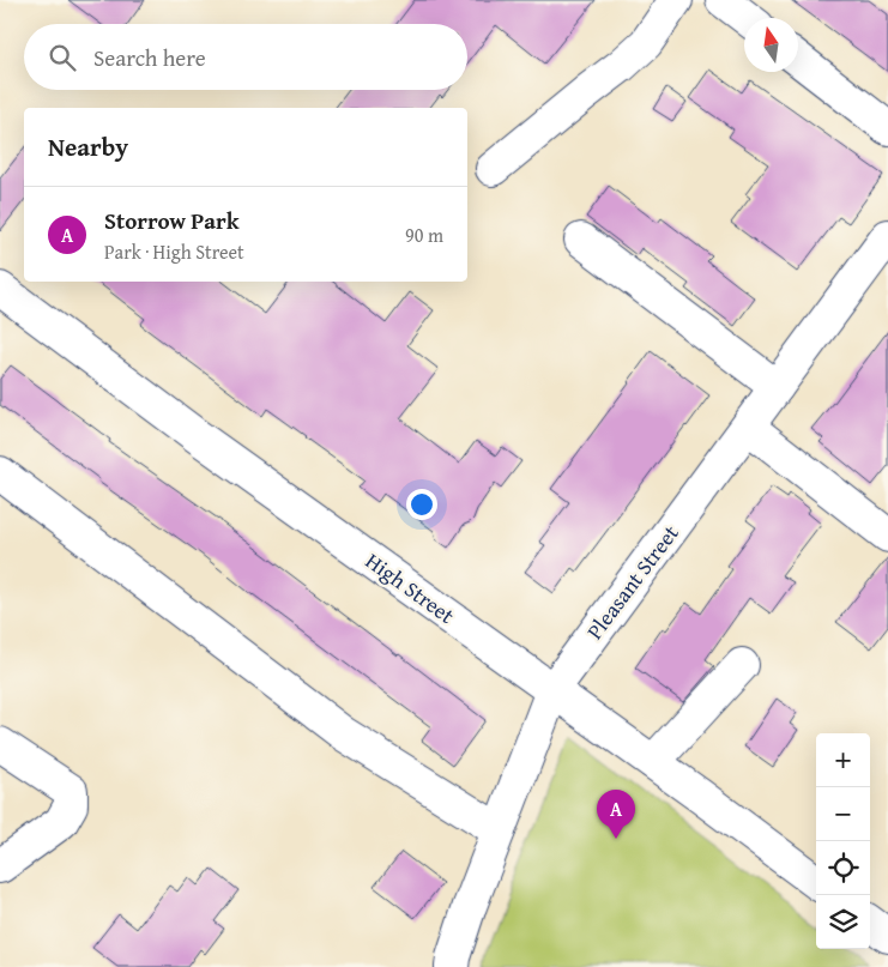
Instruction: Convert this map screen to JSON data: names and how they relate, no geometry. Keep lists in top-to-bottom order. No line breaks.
{"streets":{"street":["Pleasant Street","High Street"]},"crossings":[["Pleasant Street","High Street"]],"north":"top","page":{"search":"Search here","heading":"Nearby","list":[{"mark":"A","name":"Storrow Park","note":"Park · High Street","value":"90 m"}],"map_buttons":["+","−"],"pins":"A"}}
